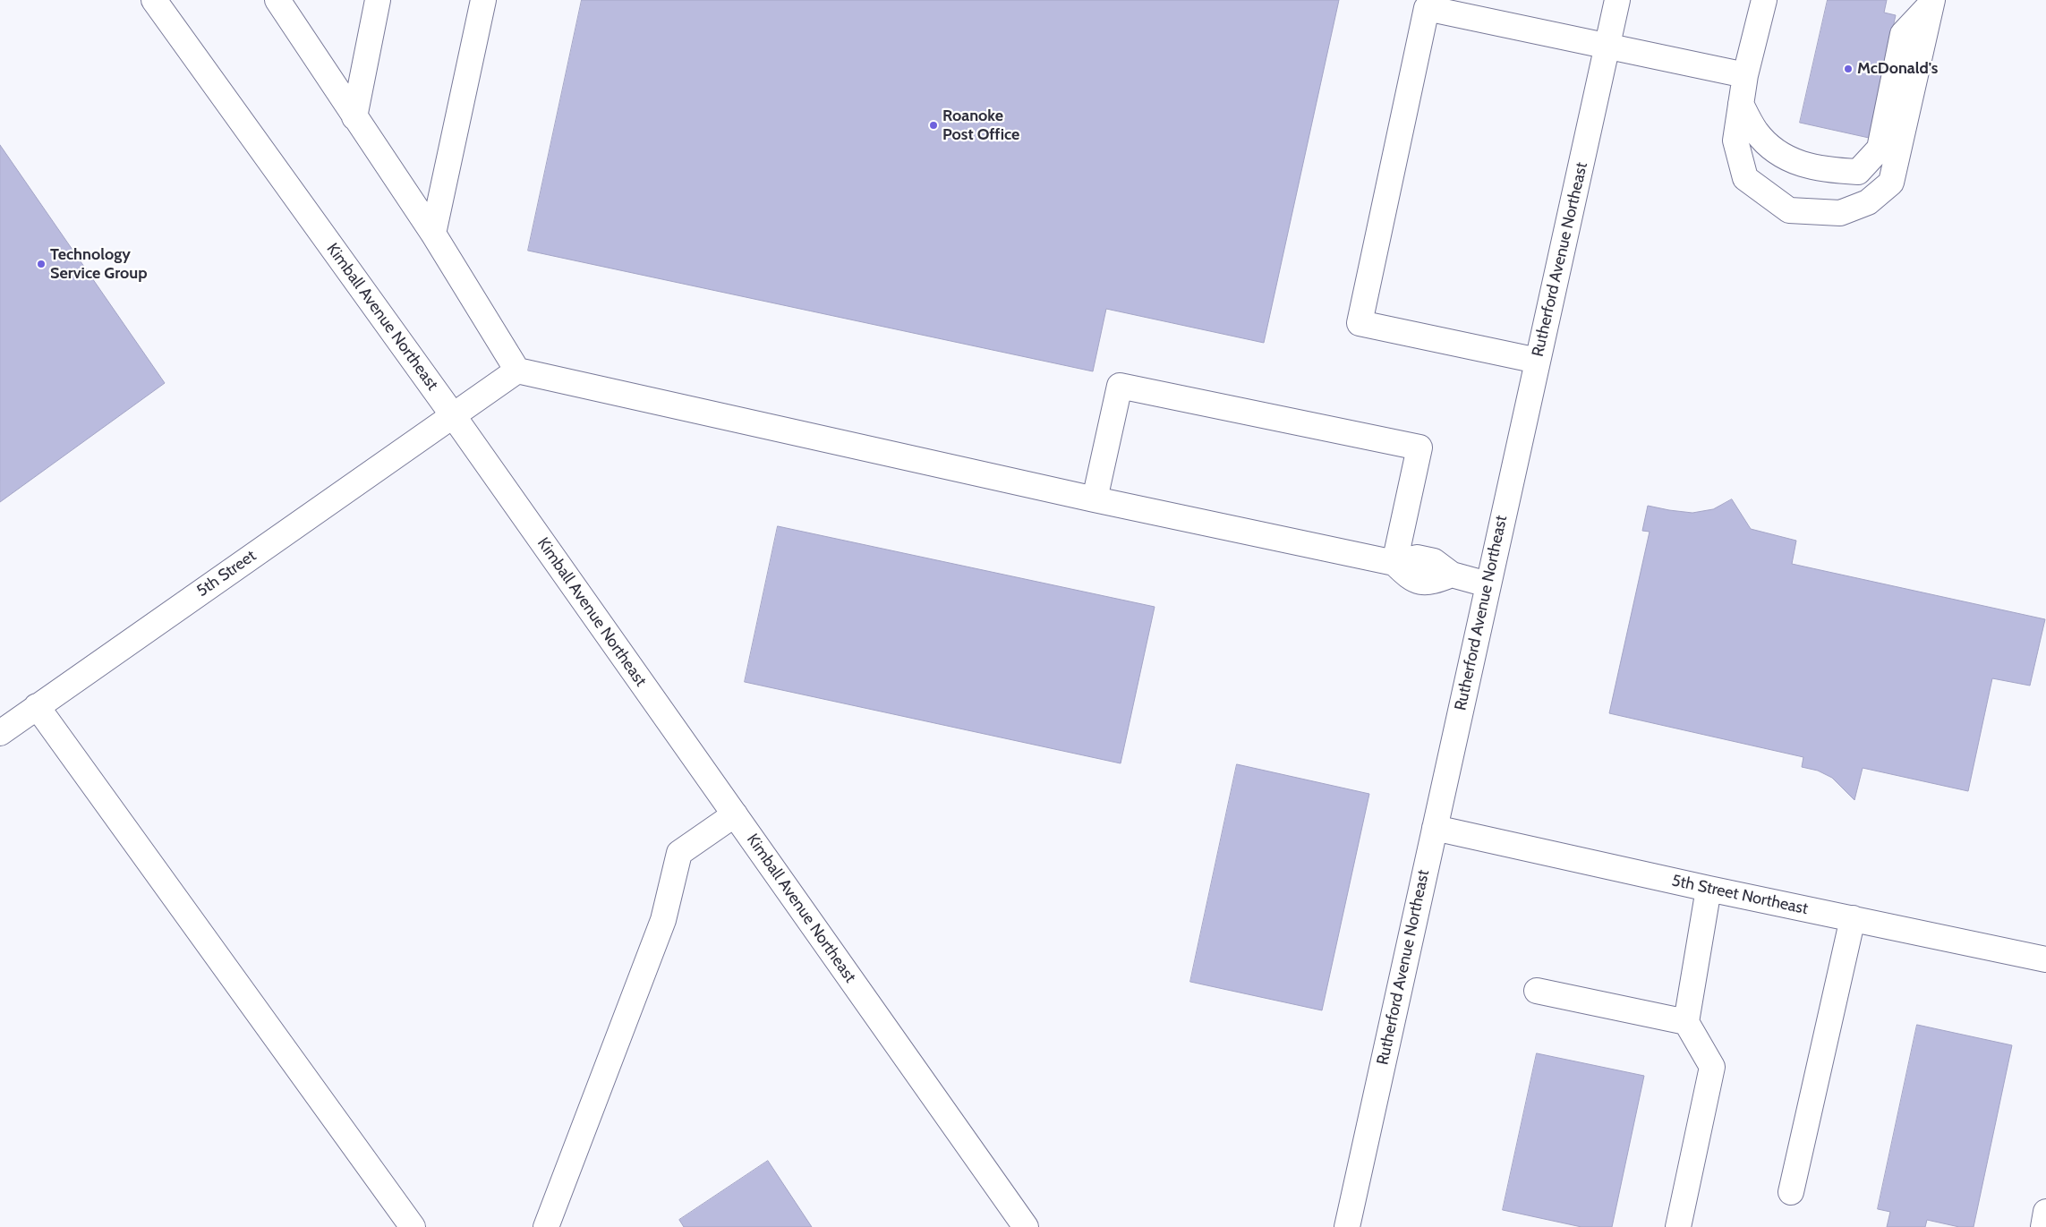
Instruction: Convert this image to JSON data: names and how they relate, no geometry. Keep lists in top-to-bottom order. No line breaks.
{"streets":{"street":["Rutherford Avenue Northeast","Kimball Avenue Northeast","5th Street","5th Street Northeast"]},"crossings":[["Rutherford Avenue Northeast","5th Street Northeast"],["Kimball Avenue Northeast","5th Street"]],"places":["McDonald's","Roanoke Post Office","Technology Service Group"]}
